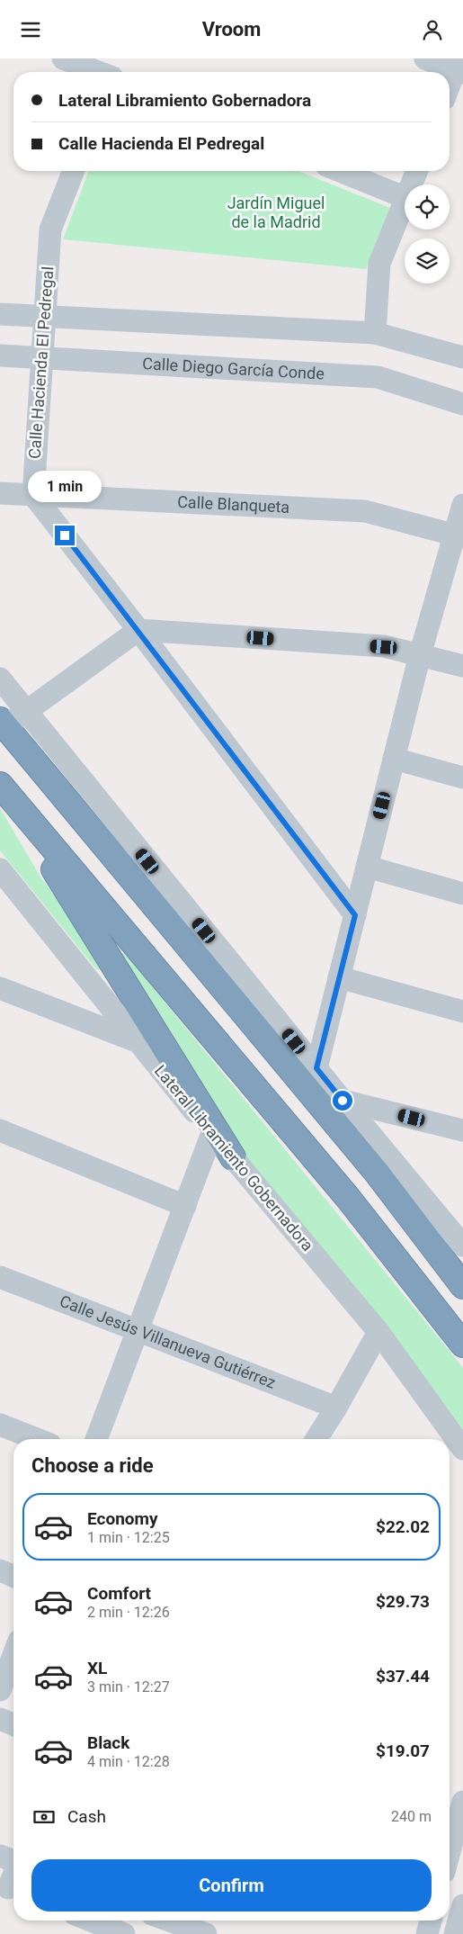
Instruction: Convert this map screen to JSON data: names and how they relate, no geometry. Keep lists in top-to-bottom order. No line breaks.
{"streets":{"street":["Calle Hacienda El Pedregal","Calle Diego García Conde","Calle Blanqueta","Lateral Libramiento Gobernadora","Calle Jesús Villanueva Gutiérrez"]},"crossings":[["Calle Hacienda El Pedregal","Calle Diego García Conde"],["Calle Hacienda El Pedregal","Calle Blanqueta"]],"parks":["Jardín Miguel de la Madrid"],"page":{"header":"Vroom","banner":["Lateral Libramiento Gobernadora","Calle Hacienda El Pedregal"],"bubble":"1 min","heading":"Choose a ride","list":[{"name":"Economy","note":"1 min · 12:25","value":"$22.02"},{"name":"Comfort","note":"2 min · 12:26","value":"$29.73"},{"name":"XL","note":"3 min · 12:27","value":"$37.44"},{"name":"Black","note":"4 min · 12:28","value":"$19.07"}],"pay":["Cash","240 m"],"buttons":"Confirm"}}
